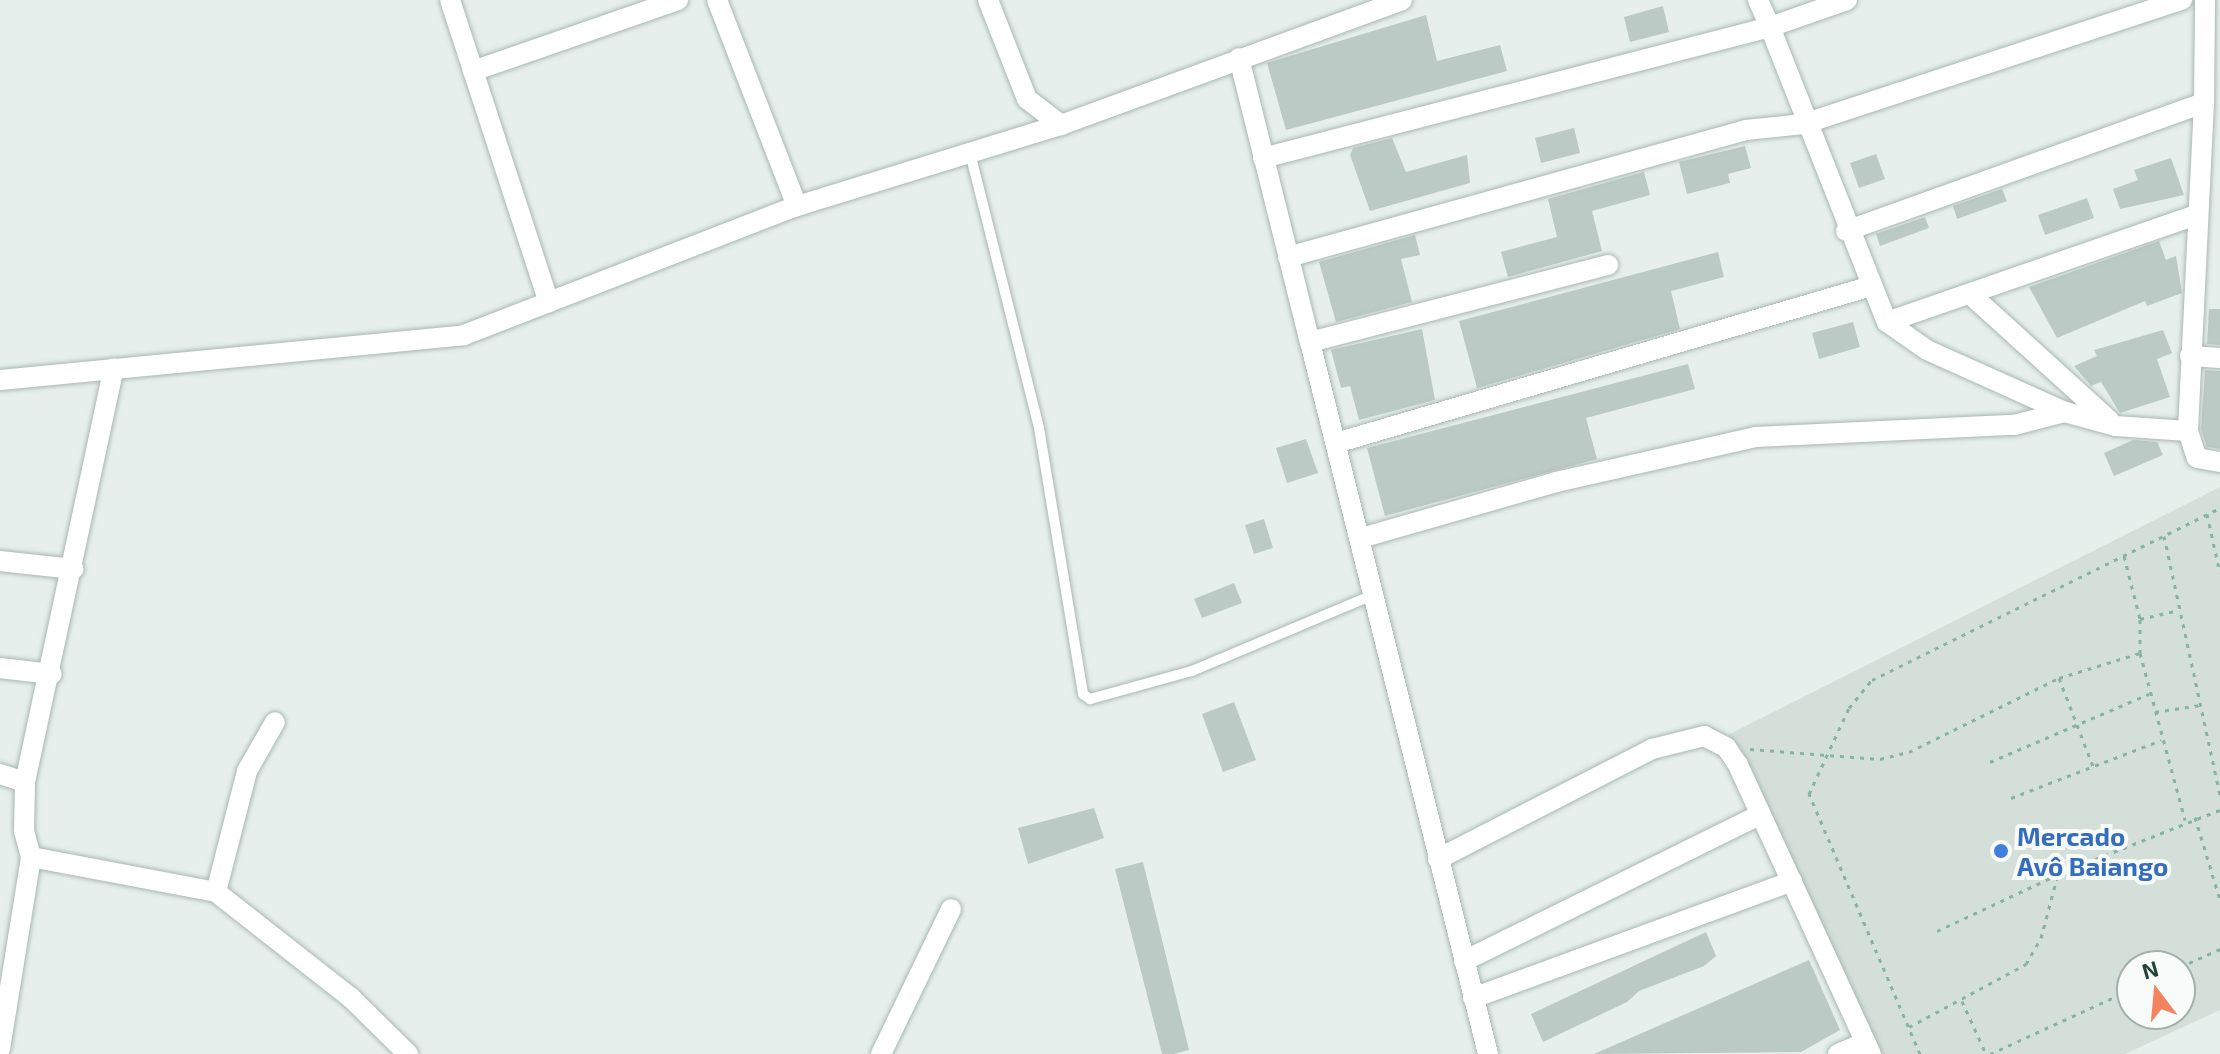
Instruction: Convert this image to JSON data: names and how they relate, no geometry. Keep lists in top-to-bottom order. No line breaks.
{"places":["Mercado Avô Baiango"],"north":"top"}
